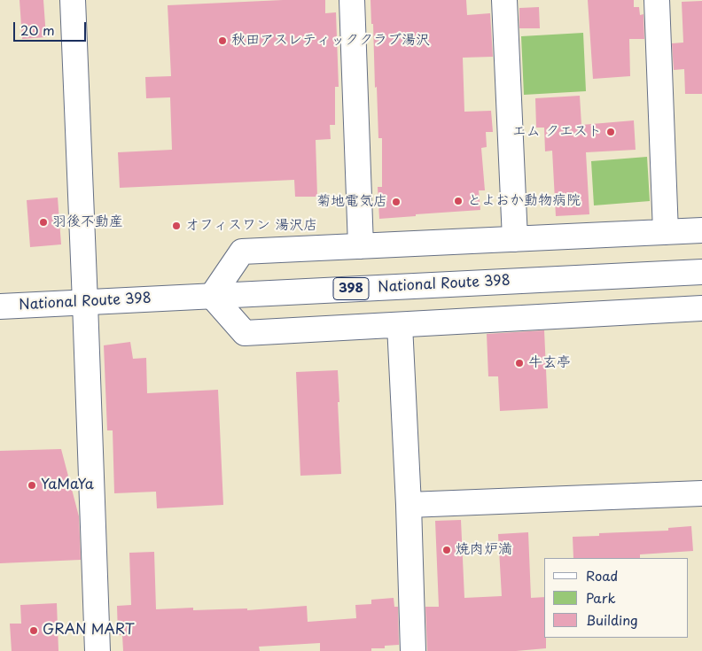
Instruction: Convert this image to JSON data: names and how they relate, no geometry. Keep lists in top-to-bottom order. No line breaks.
{"streets":{"main road":["National Route 398","398"]},"places":["秋田アスレティッククラブ湯沢","エム クエスト","とよおか動物病院","菊地電気店","羽後不動産","オフィスワン 湯沢店","牛玄亭","YaMaYa","焼肉炉満","GRAN MART"],"legend":["Road","Park","Building"],"scale_bar":"20 m"}
